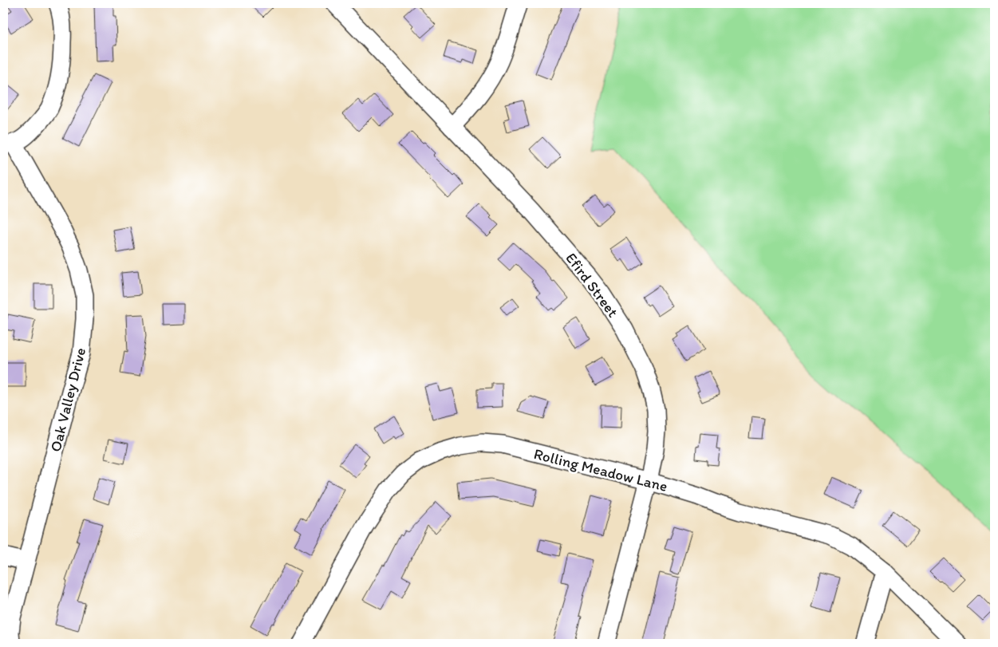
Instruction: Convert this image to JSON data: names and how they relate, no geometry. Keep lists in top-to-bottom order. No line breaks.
{"streets":{"street":["Efird Street","Oak Valley Drive","Rolling Meadow Lane"]},"crossings":[["Efird Street","Rolling Meadow Lane"]]}
